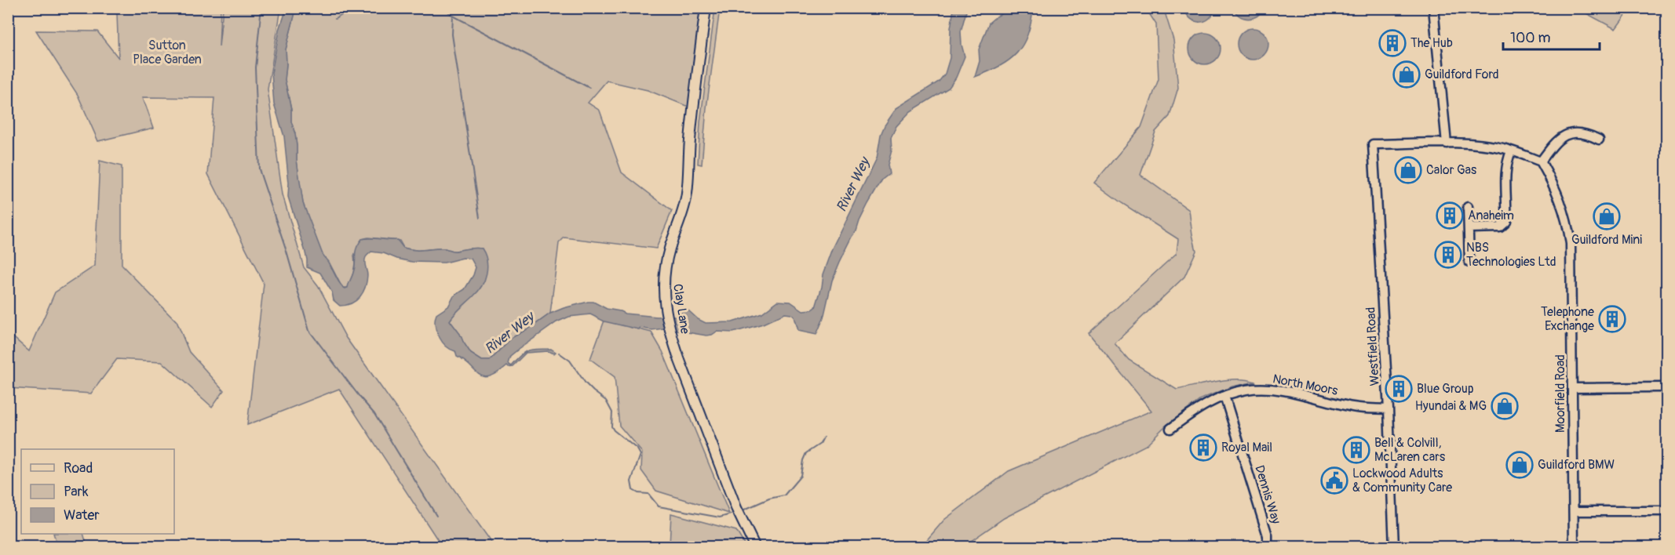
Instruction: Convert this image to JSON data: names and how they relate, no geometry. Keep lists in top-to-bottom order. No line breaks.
{"streets":{"street":["Clay Lane","Westfield Road","North Moors","Moorfield Road","Dennis Way"]},"crossings":[["Westfield Road","North Moors"],["North Moors","Dennis Way"]],"water":["River Wey"],"parks":["Sutton Place Garden"],"places":{"building":["The Hub","Anaheim","NBS Technologies Ltd","Telephone Exchange","Blue Group","Royal Mail","Bell & Colvill, McLaren cars"],"shop":["Guildford Ford","Calor Gas","Guildford Mini","Hyundai & MG","Guildford BMW"],"public building":["Lockwood Adults & Community Care"]},"legend":["Road","Park","Water"],"scale_bar":"100 m"}
